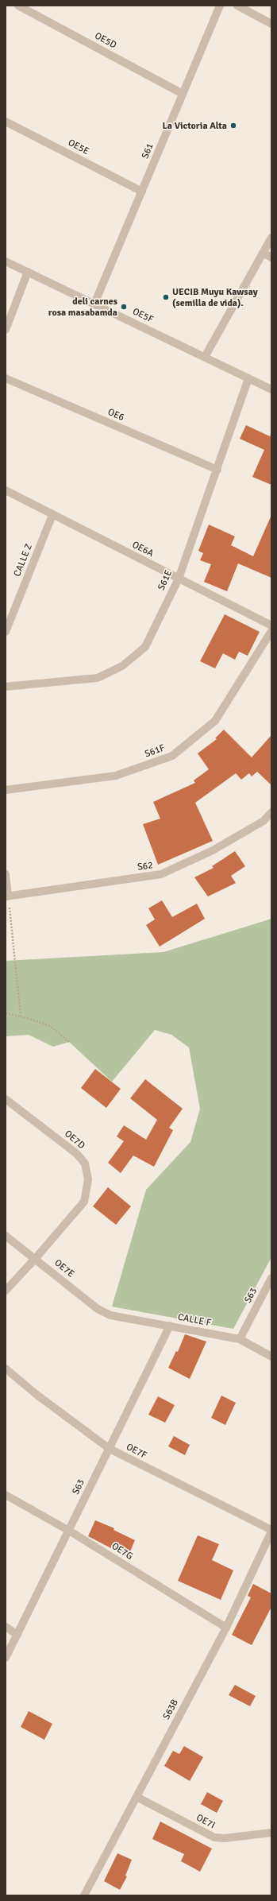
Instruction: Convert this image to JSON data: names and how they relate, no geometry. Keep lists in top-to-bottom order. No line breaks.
{"streets":{"street":["OE5D","OE5E","S61","OE5F","OE6","OE6A","CALLE Z","S61E","S61F","S62","OE7D","OE7E","S63","CALLE F","OE7F","OE7G","S63B","OE7I"]},"crossings":[["OE5D","S61"],["OE5E","S61"],["S61","OE5F"],["OE5F","S61E"],["OE6","S61E"],["OE6A","CALLE Z"],["OE6A","S61E"],["OE7D","OE7E"],["OE7E","CALLE F"],["S63","CALLE F"],["S63","OE7F"],["S63","OE7G"],["OE7F","S63B"],["OE7G","S63B"],["S63B","OE7I"]],"places":["La Victoria Alta","UECIB Muyu Kawsay (semilla de vida).","deli carnes rosa masabamda"]}
